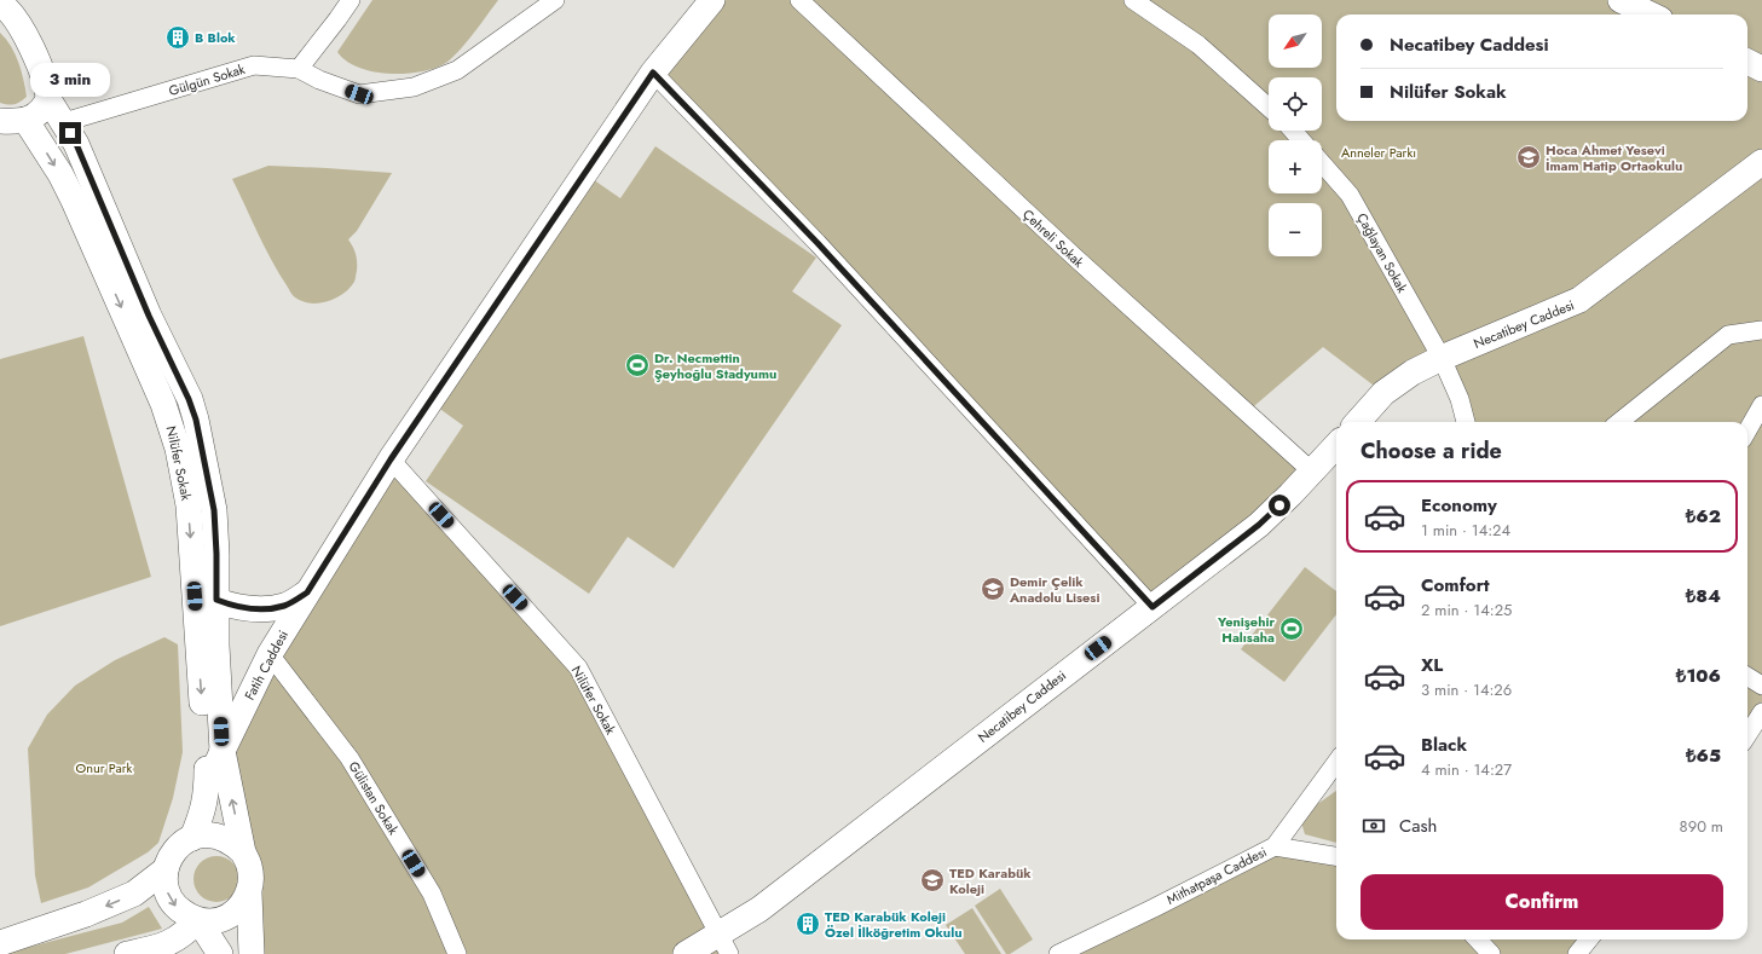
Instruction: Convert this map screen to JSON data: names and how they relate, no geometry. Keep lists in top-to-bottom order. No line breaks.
{"streets":{"street":["Gülgün Sokak","Çehreli Sokak","Çağlayan Sokak","Necatibey Caddesi","Nilüfer Sokak","Fatih Caddesi","Gülistan Sokak","Mithatpaşa Caddesi"]},"crossings":[["Gülgün Sokak","Nilüfer Sokak"],["Çehreli Sokak","Necatibey Caddesi"],["Çağlayan Sokak","Necatibey Caddesi"],["Necatibey Caddesi","Nilüfer Sokak"],["Nilüfer Sokak","Fatih Caddesi"],["Fatih Caddesi","Gülistan Sokak"]],"parks":["Anneler Parkı","Onur Park"],"places":{"building":["B Blok","TED Karabük Koleji Özel İlköğretim Okulu"],"school or university":["Hoca Ahmet Yesevi İmam Hatip Ortaokulu","Demir Çelik Anadolu Lisesi","TED Karabük Koleji"],"sports":["Dr. Necmettin Şeyhoğlu Stadyumu","Yenişehir Halısaha"]},"north":"bottom left","page":{"map_buttons":["+","−"],"banner":["Necatibey Caddesi","Nilüfer Sokak"],"bubble":"3 min","heading":"Choose a ride","list":[{"name":"Economy","note":"1 min · 14:24","value":"₺62"},{"name":"Comfort","note":"2 min · 14:25","value":"₺84"},{"name":"XL","note":"3 min · 14:26","value":"₺106"},{"name":"Black","note":"4 min · 14:27","value":"₺65"}],"pay":["Cash","890 m"],"buttons":"Confirm"}}
